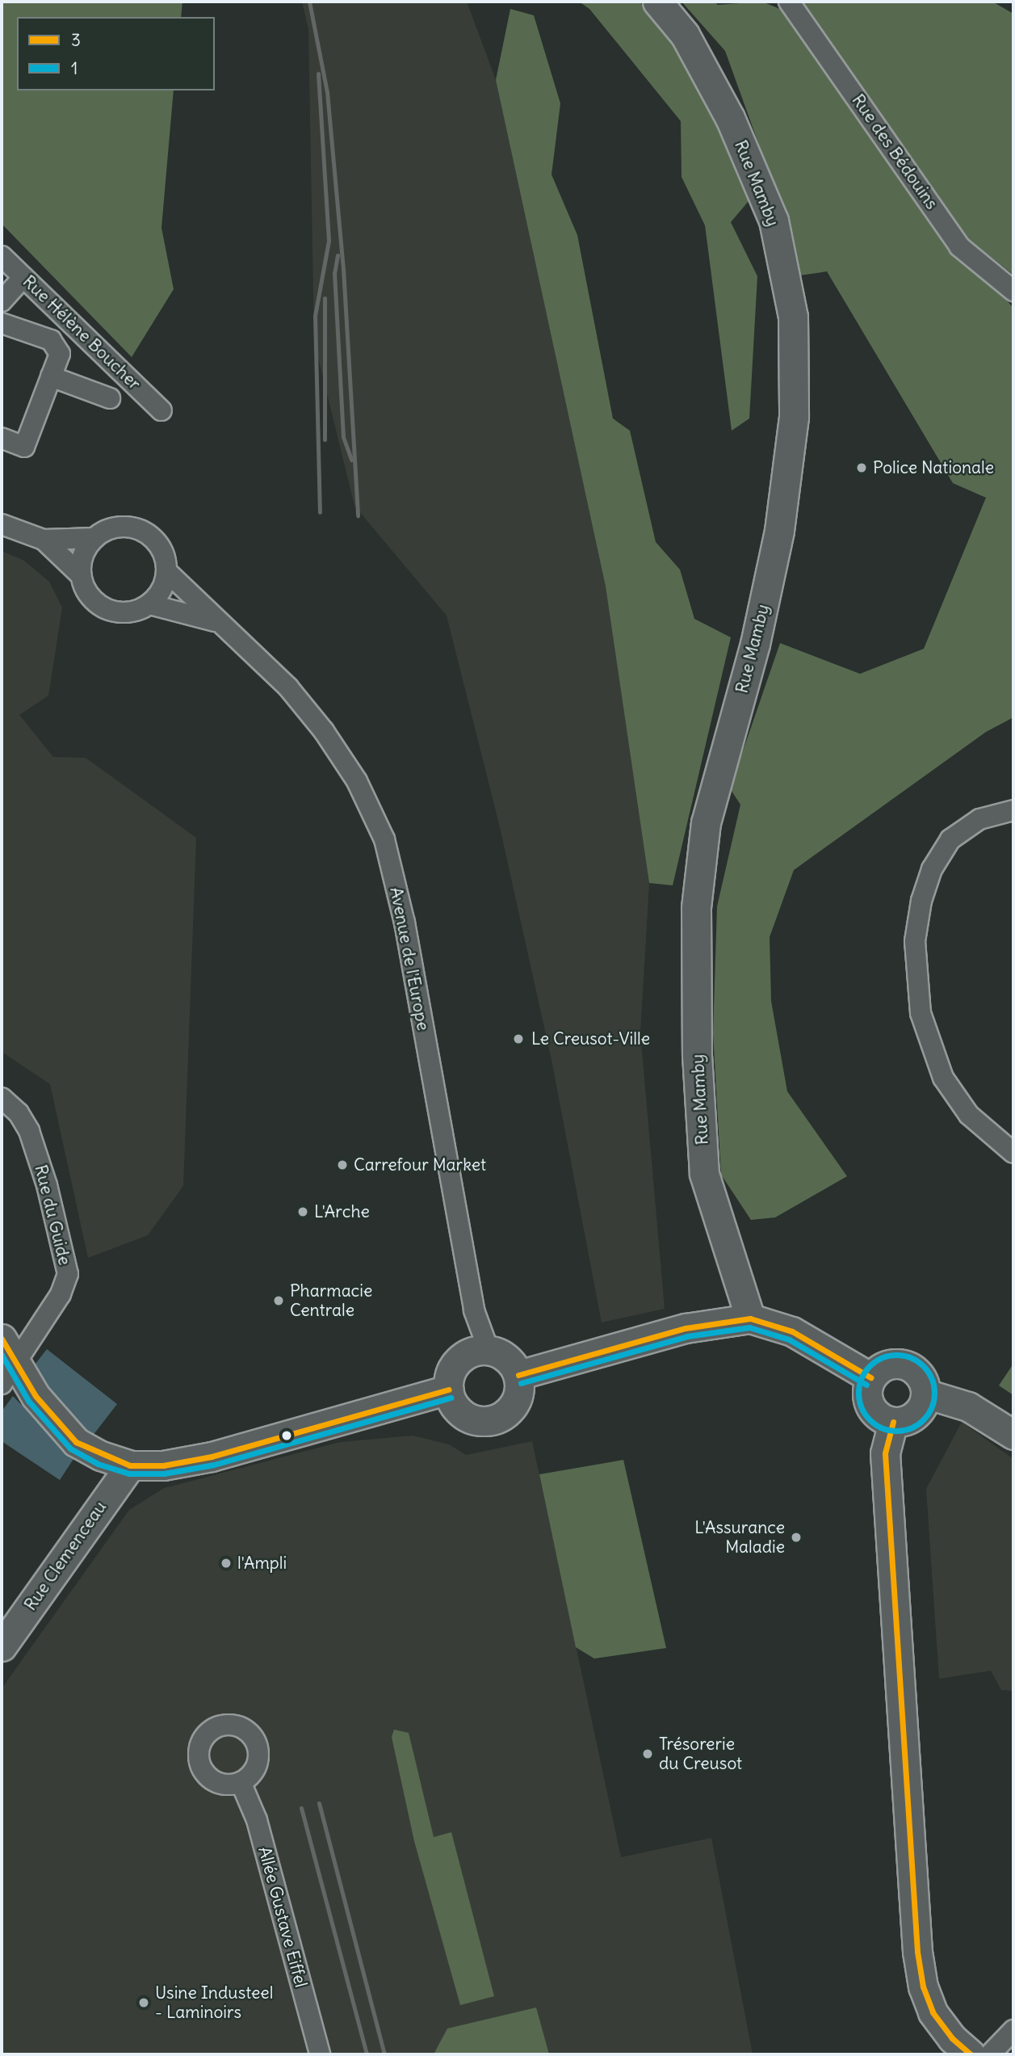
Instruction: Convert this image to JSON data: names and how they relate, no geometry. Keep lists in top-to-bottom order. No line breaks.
{"streets":{"main road":["Rue Mamby","Rue Clemenceau"],"street":["Rue des Bédouins","Rue Hélène Boucher","Avenue de l'Europe","Rue du Guide","Allée Gustave Eiffel"]},"places":["Police Nationale","Le Creusot-Ville","Carrefour Market","L'Arche","Pharmacie Centrale","L'Assurance Maladie","l'Ampli","Trésorerie du Creusot","Usine Industeel - Laminoirs"],"lines":["transit line 3","transit line 1"],"legend":["3","1"]}
